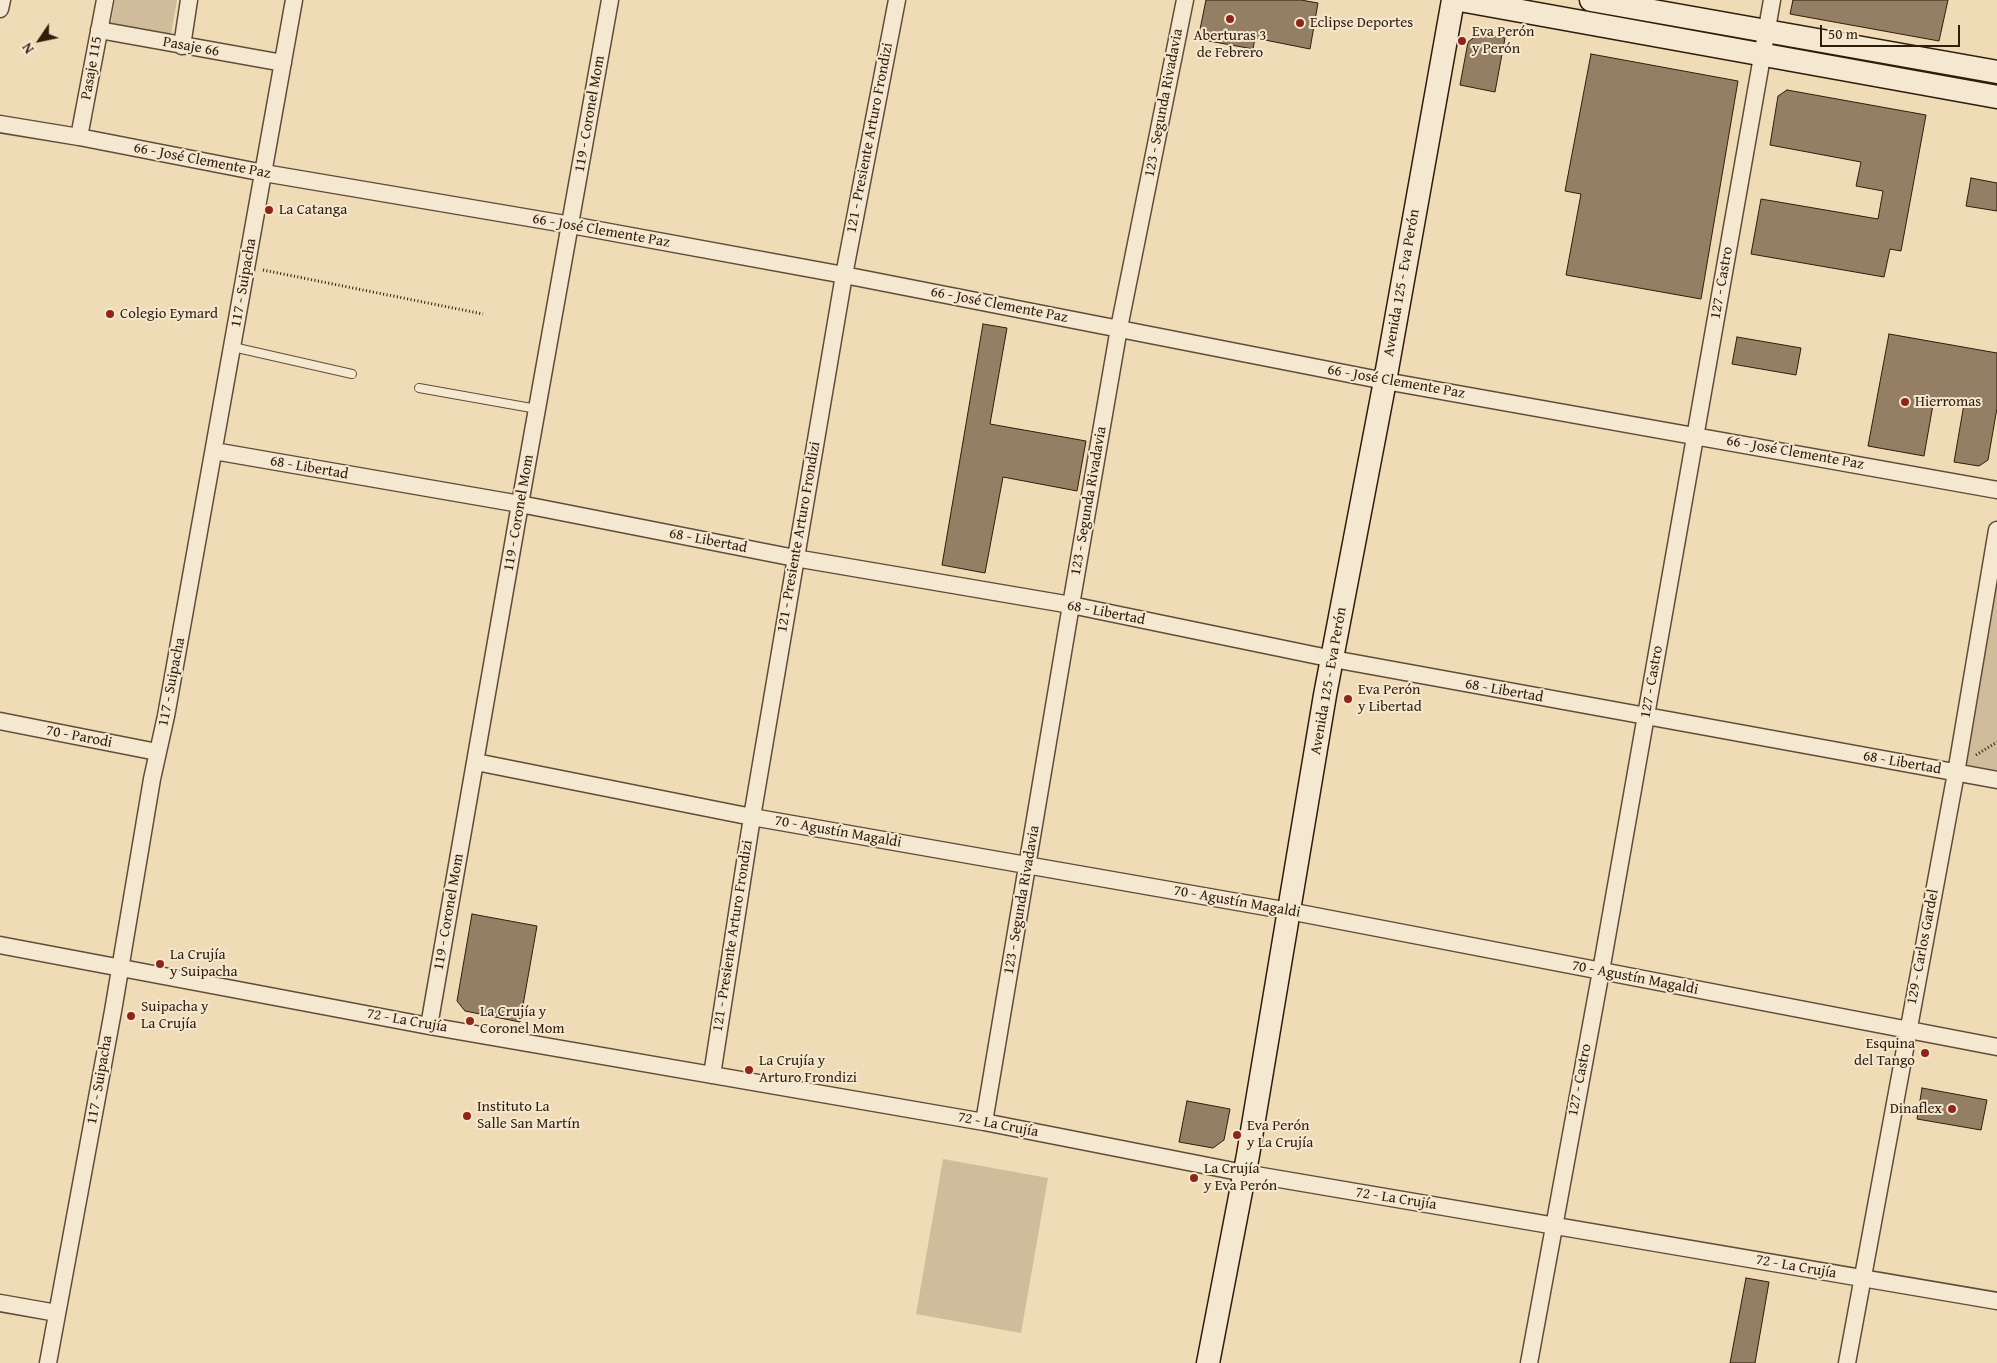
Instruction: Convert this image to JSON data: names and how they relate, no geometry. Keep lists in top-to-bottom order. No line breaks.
{"streets":{"main road":["Avenida 125 - Eva Perón"],"street":["Pasaje 66","Pasaje 115","123 - Segunda Rivadavia","119 - Coronel Mom","121 - Presiente Arturo Frondizi","66 - José Clemente Paz","117 - Suipacha","127 - Castro","68 - Libertad","70 - Parodi","70 - Agustín Magaldi","129 - Carlos Gardel","72 - La Crujía"]},"crossings":[["Pasaje 66","Pasaje 115"],["Pasaje 66","117 - Suipacha"],["Pasaje 115","66 - José Clemente Paz"],["123 - Segunda Rivadavia","66 - José Clemente Paz"],["123 - Segunda Rivadavia","68 - Libertad"],["123 - Segunda Rivadavia","70 - Agustín Magaldi"],["123 - Segunda Rivadavia","72 - La Crujía"],["119 - Coronel Mom","66 - José Clemente Paz"],["119 - Coronel Mom","68 - Libertad"],["119 - Coronel Mom","70 - Agustín Magaldi"],["119 - Coronel Mom","72 - La Crujía"],["121 - Presiente Arturo Frondizi","66 - José Clemente Paz"],["121 - Presiente Arturo Frondizi","68 - Libertad"],["121 - Presiente Arturo Frondizi","70 - Agustín Magaldi"],["121 - Presiente Arturo Frondizi","72 - La Crujía"],["66 - José Clemente Paz","117 - Suipacha"],["66 - José Clemente Paz","Avenida 125 - Eva Perón"],["66 - José Clemente Paz","127 - Castro"],["117 - Suipacha","68 - Libertad"],["117 - Suipacha","70 - Parodi"],["117 - Suipacha","72 - La Crujía"],["Avenida 125 - Eva Perón","68 - Libertad"],["Avenida 125 - Eva Perón","70 - Agustín Magaldi"],["Avenida 125 - Eva Perón","72 - La Crujía"],["127 - Castro","68 - Libertad"],["127 - Castro","70 - Agustín Magaldi"],["127 - Castro","72 - La Crujía"],["68 - Libertad","129 - Carlos Gardel"],["70 - Agustín Magaldi","129 - Carlos Gardel"],["129 - Carlos Gardel","72 - La Crujía"]],"places":["Aberturas 3 de Febrero","Eclipse Deportes","Eva Perón y Perón","La Catanga","Colegio Eymard","Hierromas","Eva Perón y Libertad","La Crujía y Suipacha","Suipacha y La Crujía","La Crujía y Coronel Mom","Esquina del Tango","La Crujía y Arturo Frondizi","Dinaflex","Instituto La Salle San Martín","Eva Perón y La Crujía","La Crujía y Eva Perón"],"scale_bar":"50 m","north":"bottom left"}
